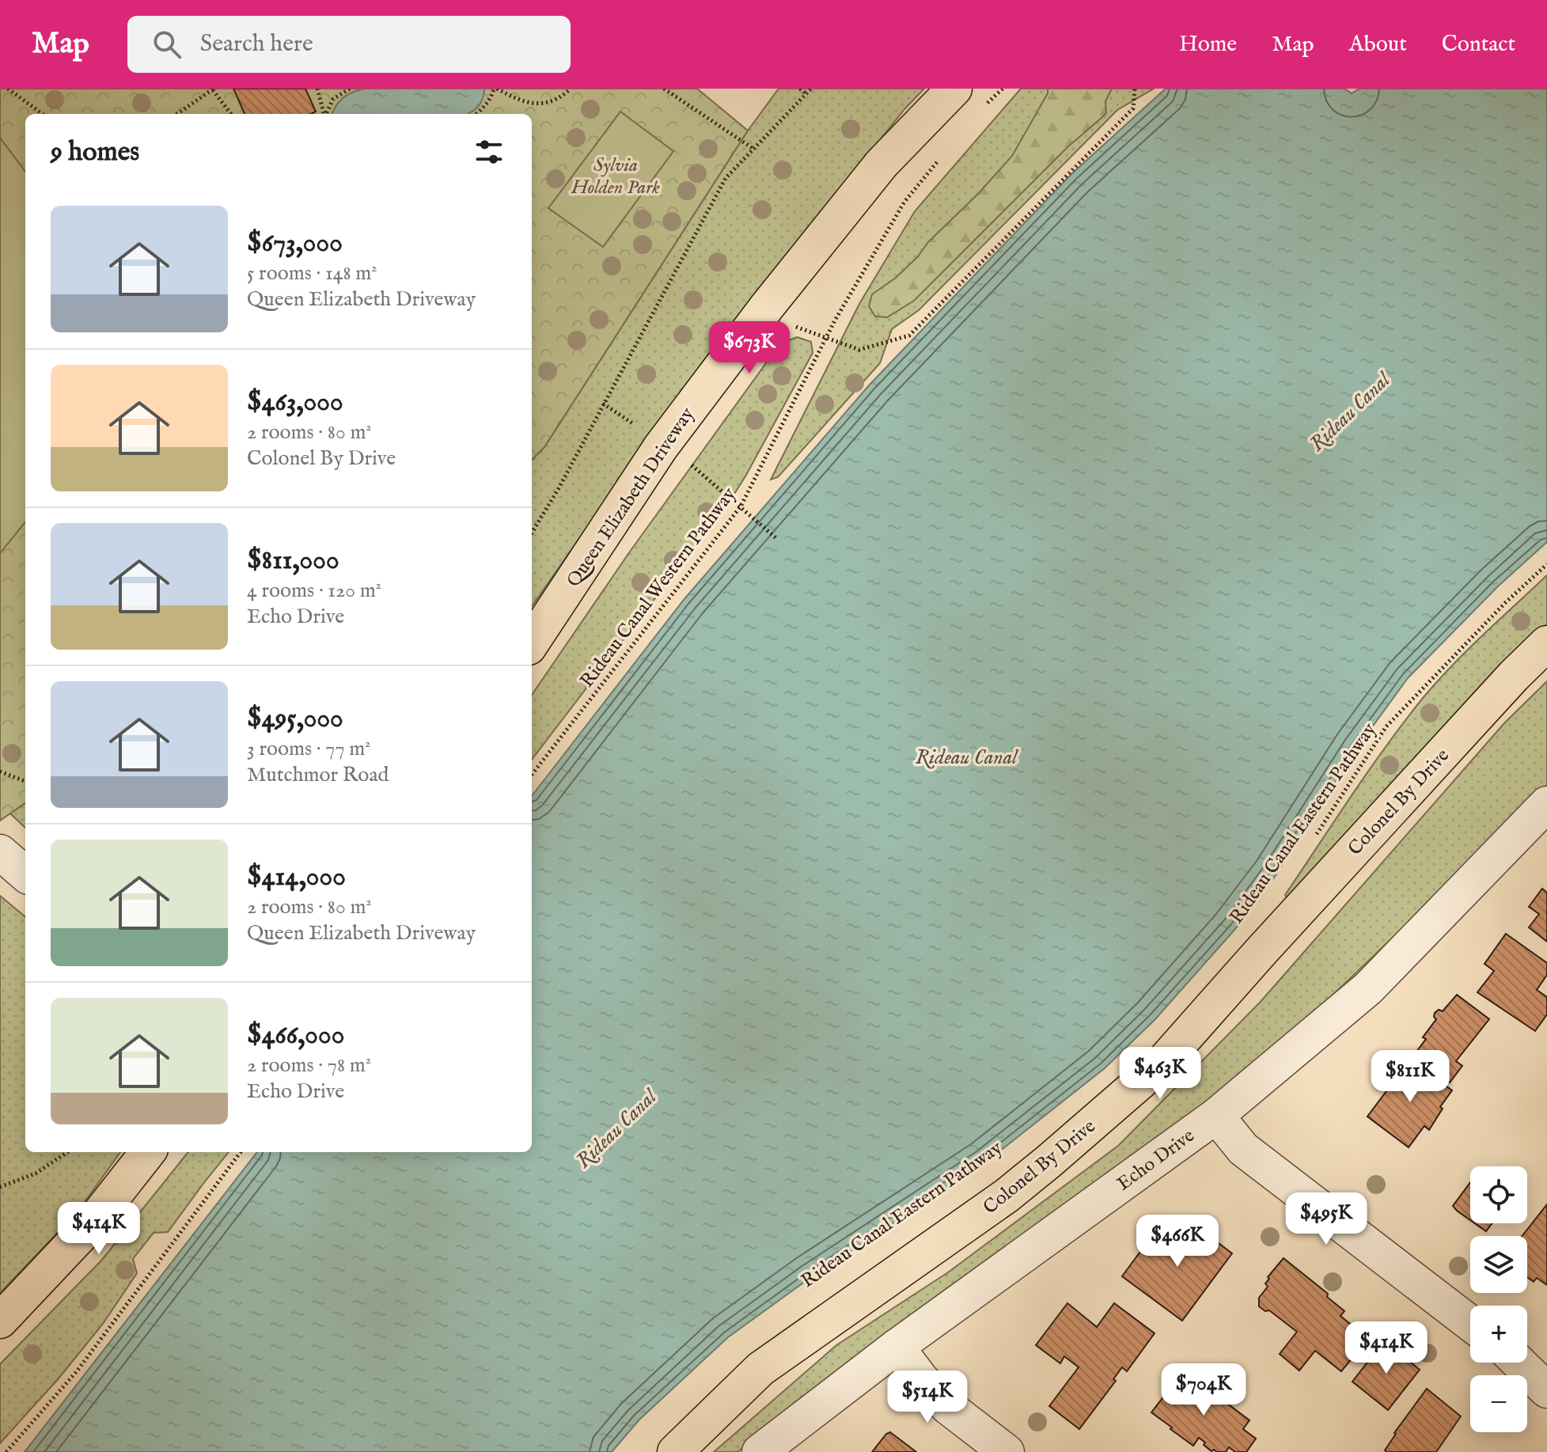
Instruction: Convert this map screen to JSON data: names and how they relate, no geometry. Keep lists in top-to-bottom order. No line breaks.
{"streets":{"main road":["Queen Elizabeth Driveway","Colonel By Drive"],"street":["Echo Drive"],"path":["Rideau Canal Western Pathway","Rideau Canal Eastern Pathway"]},"water":["Rideau Canal"],"parks":["Sylvia Holden Park"],"page":{"header":"Map","search":"Search here","nav":["Home","Map","About","Contact"],"heading":"9 homes","list":[{"name":"$673,000","note":"5 rooms · 148 m² · Queen Elizabeth Driveway"},{"name":"$463,000","note":"2 rooms · 80 m² · Colonel By Drive"},{"name":"$811,000","note":"4 rooms · 120 m² · Echo Drive"},{"name":"$495,000","note":"3 rooms · 77 m² · Mutchmor Road"},{"name":"$414,000","note":"2 rooms · 80 m² · Queen Elizabeth Driveway"},{"name":"$466,000","note":"2 rooms · 78 m² · Echo Drive"}],"price":["$673K","$463K","$811K","$495K","$414K","$466K","$414K","$704K","$514K"],"map_buttons":["+","−"]}}
